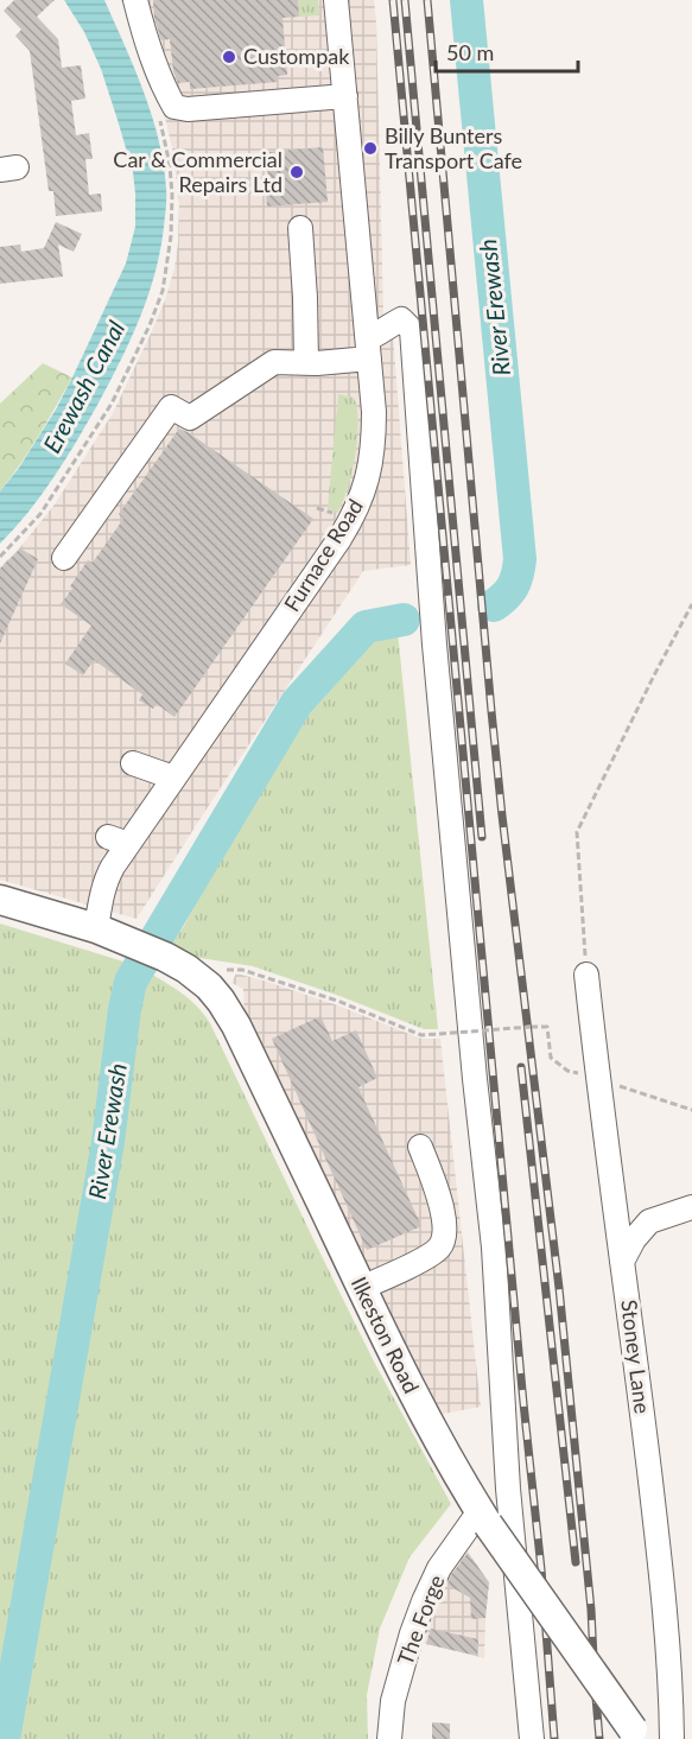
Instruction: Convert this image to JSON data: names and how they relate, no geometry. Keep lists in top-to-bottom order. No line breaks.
{"streets":{"main road":["Ilkeston Road"],"street":["Furnace Road","Stoney Lane","The Forge"]},"crossings":[["Furnace Road","Ilkeston Road"],["Ilkeston Road","The Forge"]],"water":["River Erewash","Erewash Canal"],"places":["Custompak","Billy Bunters Transport Cafe","Car & Commercial Repairs Ltd"],"scale_bar":"50 m"}
